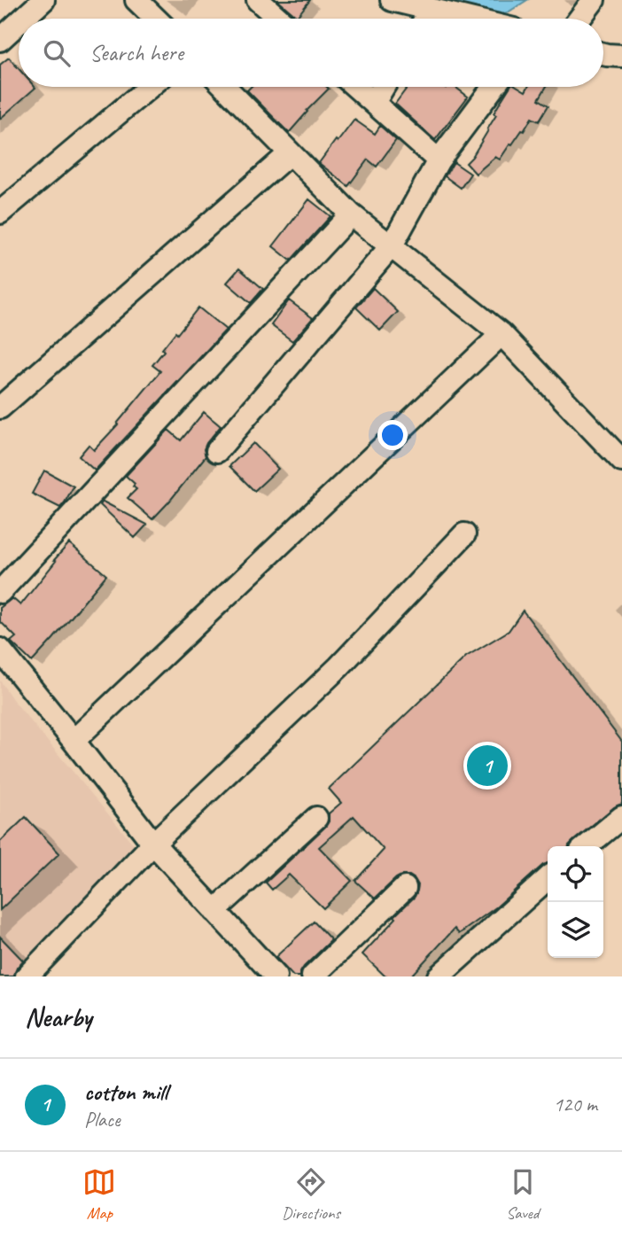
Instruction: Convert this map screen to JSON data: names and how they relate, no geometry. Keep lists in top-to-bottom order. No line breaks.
{"page":{"search":"Search here","pins":"1","heading":"Nearby","list":[{"mark":"1","name":"cotton mill","note":"Place","value":"120 m"}],"nav":["Map","Directions","Saved"]}}
